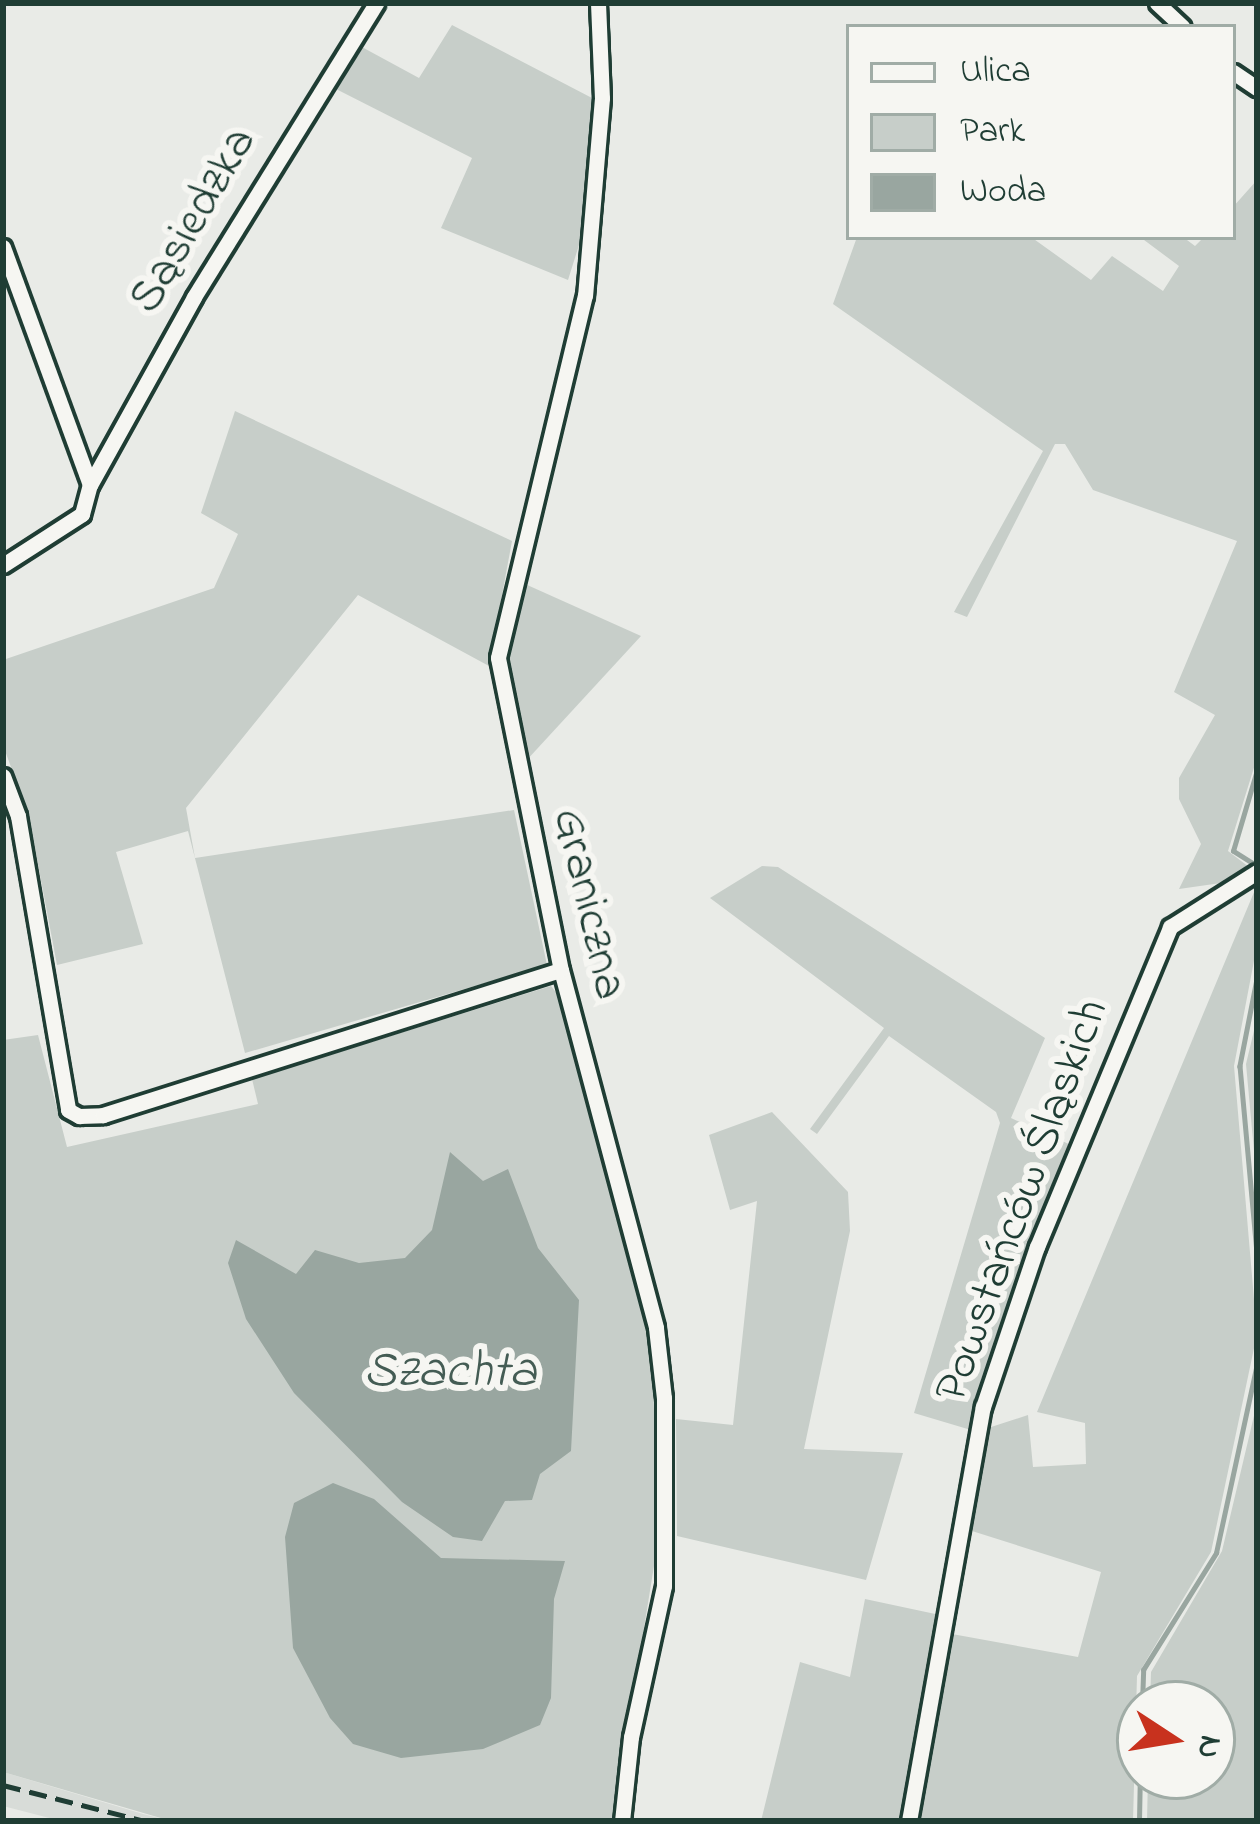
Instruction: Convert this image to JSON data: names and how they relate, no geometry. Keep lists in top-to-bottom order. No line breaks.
{"streets":{"street":["Sąsiedzka","Graniczna","Powstańców Śląskich"]},"water":["Szachta"],"legend":["Ulica","Park","Woda"],"north":"right"}
